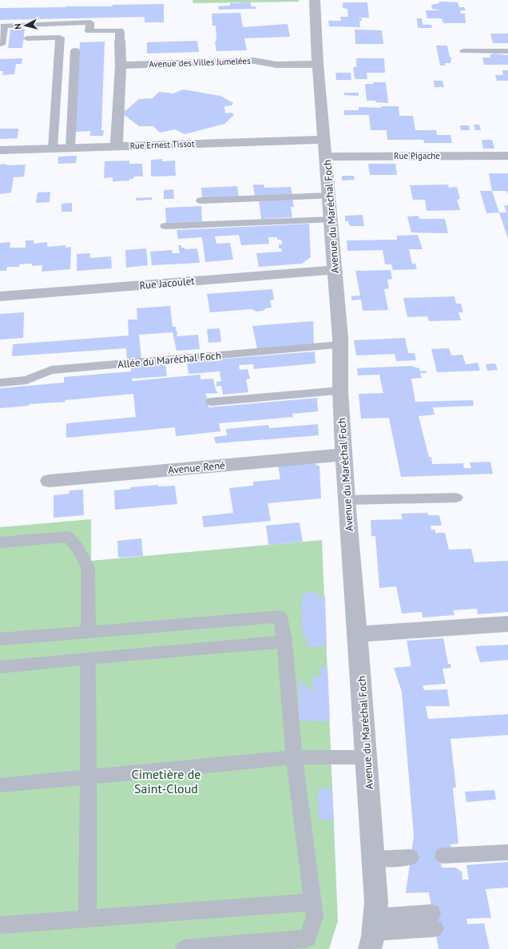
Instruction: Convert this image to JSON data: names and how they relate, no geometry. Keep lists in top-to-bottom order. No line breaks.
{"streets":{"street":["Avenue des Villes Jumelées","Rue Ernest Tissot","Rue Pigache","Avenue du Maréchal Foch","Rue Jacoulet","Avenue René"],"lane":["Allée du Maréchal Foch"]},"crossings":[["Avenue des Villes Jumelées","Avenue du Maréchal Foch"],["Rue Ernest Tissot","Avenue du Maréchal Foch"],["Rue Pigache","Avenue du Maréchal Foch"],["Avenue du Maréchal Foch","Rue Jacoulet"],["Avenue du Maréchal Foch","Allée du Maréchal Foch"],["Avenue du Maréchal Foch","Avenue René"]],"parks":["Cimetière de Saint-Cloud"],"north":"left"}
